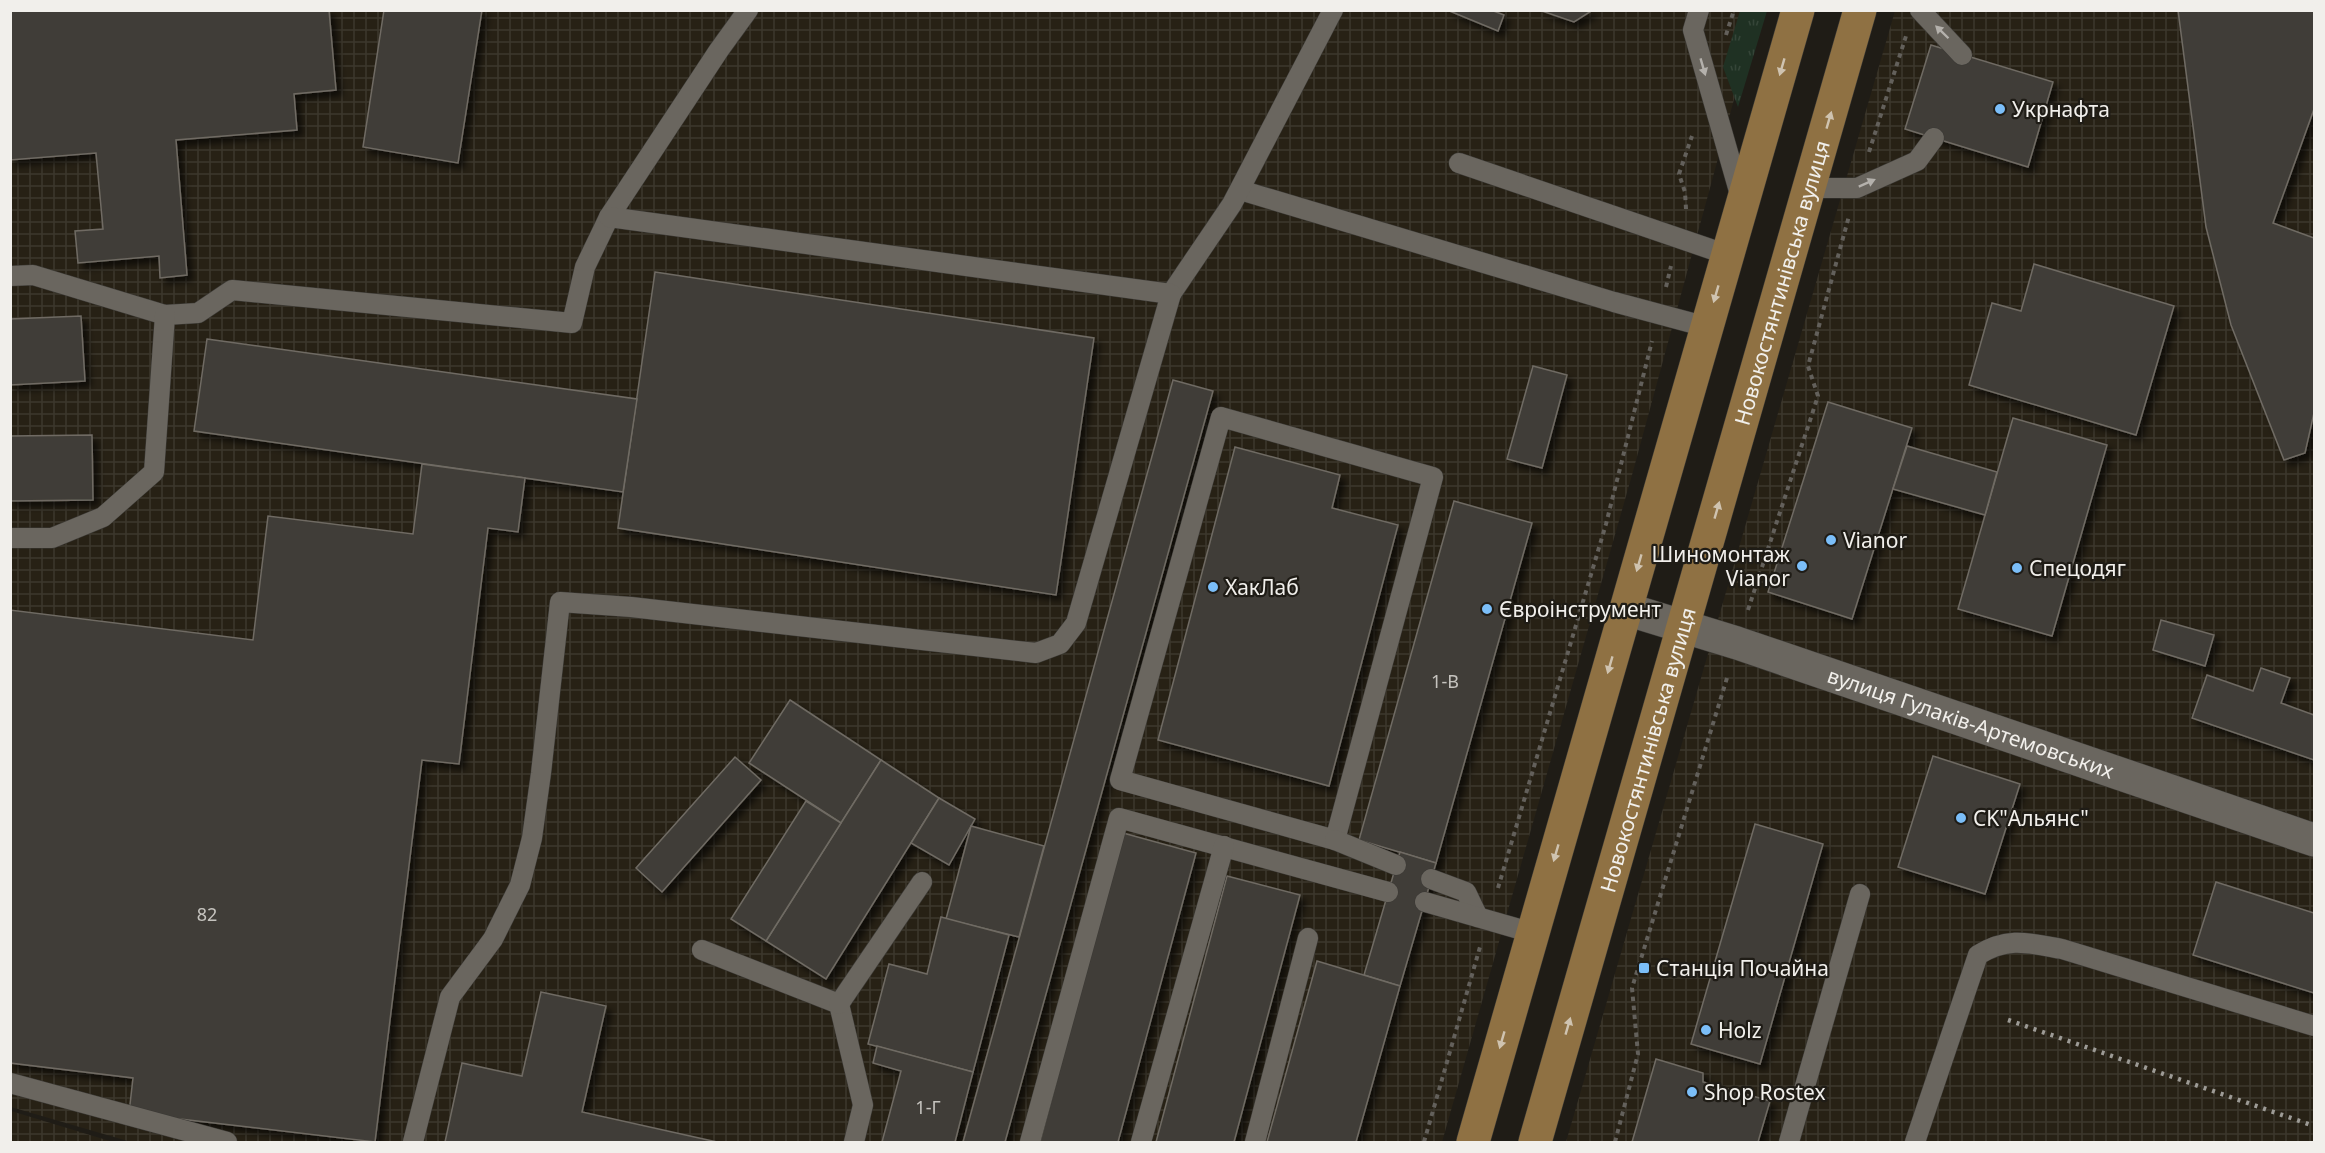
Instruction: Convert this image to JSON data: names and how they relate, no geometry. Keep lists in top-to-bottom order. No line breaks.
{"streets":{"main road":["Новокостянтинівська вулиця"],"street":["вулиця Гулаків-Артемовських"]},"crossings":[["Новокостянтинівська вулиця","вулиця Гулаків-Артемовських"]],"places":{"other":["Укрнафта","Vianor","Шиномонтаж Vianor","Спецодяг","ХакЛаб","Євроiнструмент","CK\"Альянс\"","Holz","Shop Rostex"],"transit":["Станція Почайна"]},"house_numbers":["1-В","82","1-Г"]}
